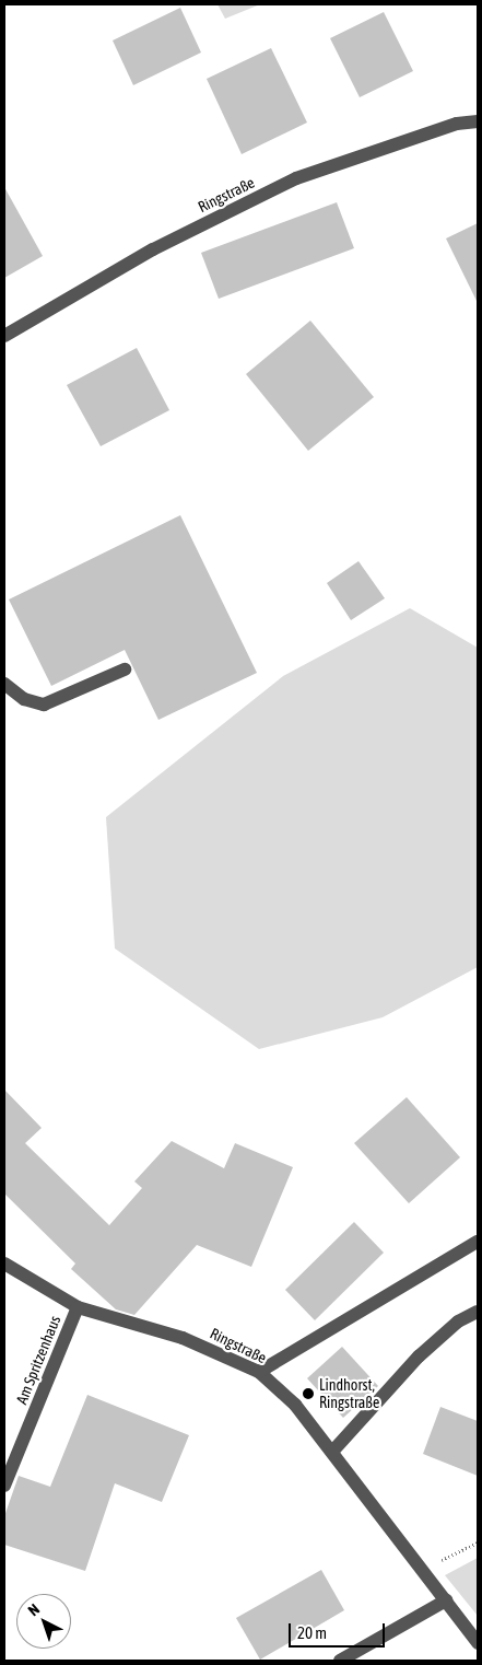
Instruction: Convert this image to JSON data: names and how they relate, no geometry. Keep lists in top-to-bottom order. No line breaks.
{"streets":{"street":["Ringstraße","Am Spritzenhaus"]},"crossings":[["Ringstraße","Am Spritzenhaus"]],"places":["Lindhorst, Ringstraße"],"scale_bar":"20 m","north":"top left"}
